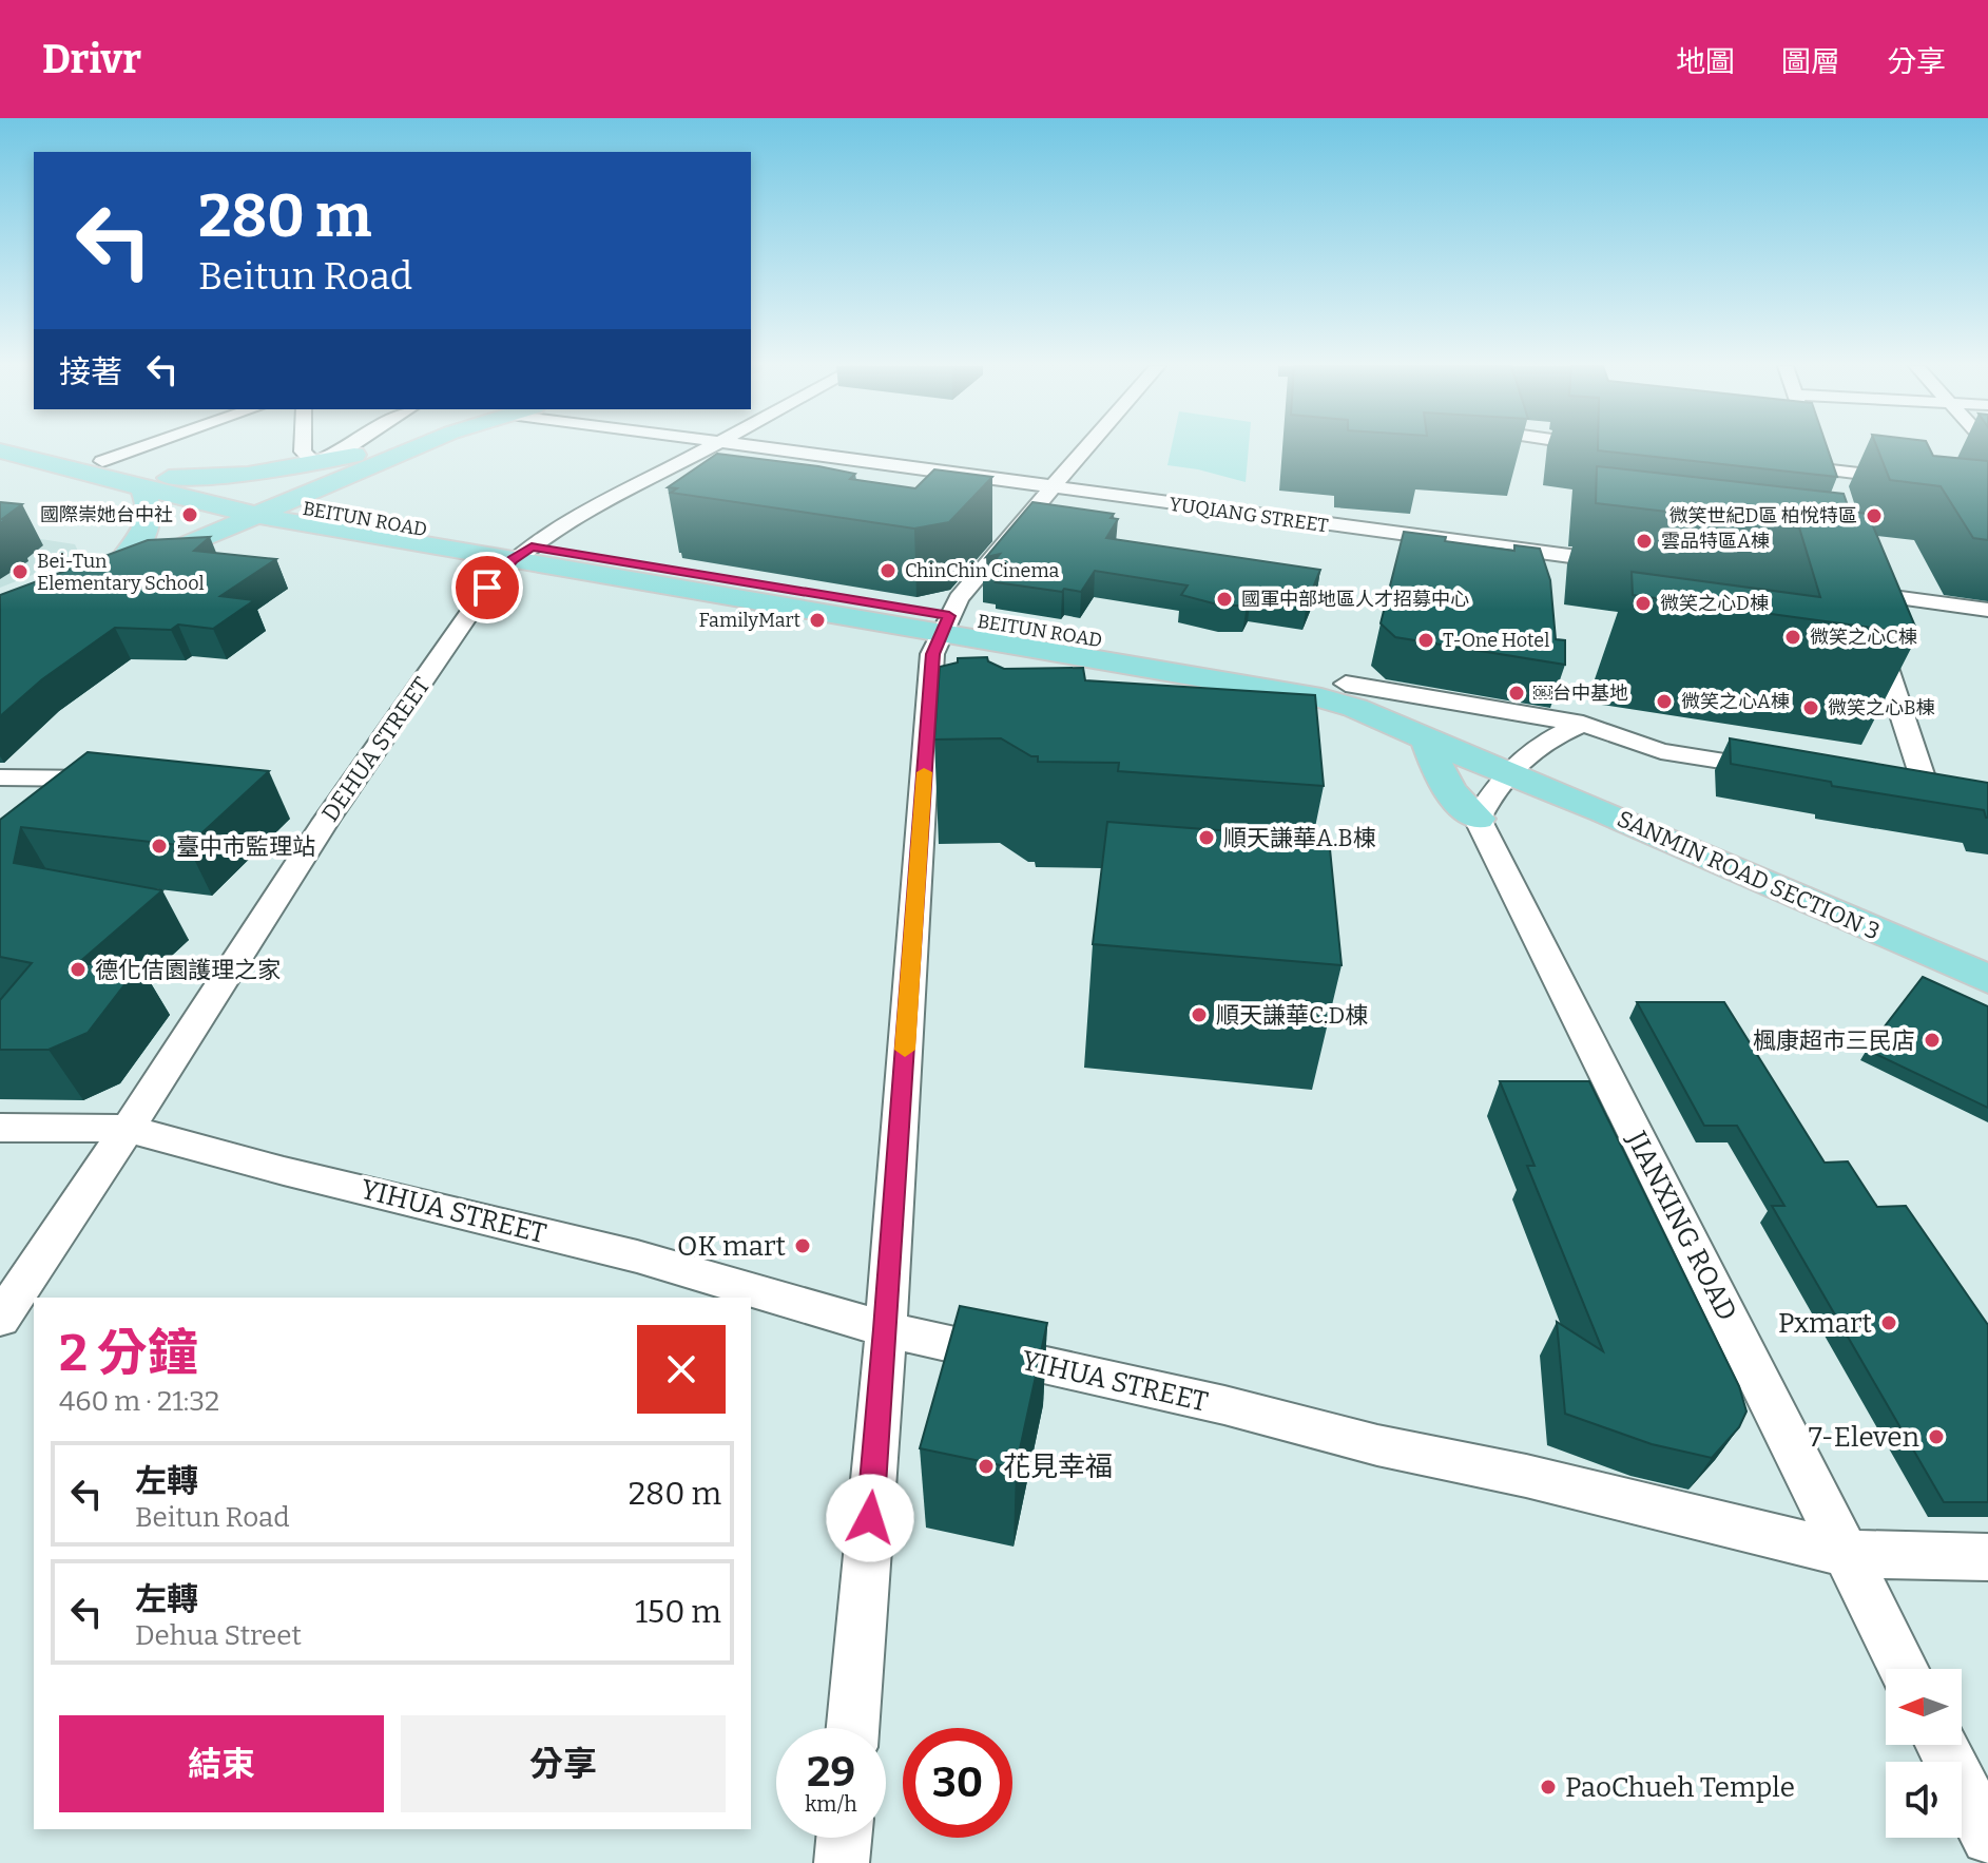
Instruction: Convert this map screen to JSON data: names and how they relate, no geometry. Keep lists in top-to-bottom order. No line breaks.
{"streets":{"main road":["BEITUN ROAD","SANMIN ROAD SECTION 3"],"street":["YUQIANG STREET","DEHUA STREET","YIHUA STREET","JIANXING ROAD"]},"crossings":[["BEITUN ROAD","DEHUA STREET"],["BEITUN ROAD","SANMIN ROAD SECTION 3"],["DEHUA STREET","YIHUA STREET"],["YIHUA STREET","JIANXING ROAD"]],"places":["國際崇她台中社","微笑世紀D區 柏悅特區","雲品特區A棟","ChinChin Cinema","Bei-Tun Elementary School","國軍中部地區人才招募中心","微笑之心D棟","FamilyMart","微笑之心C棟","T-One Hotel","￼台中基地","微笑之心A棟","微笑之心B棟","順天謙華A.B棟","臺中市監理站","德化佶園護理之家","順天謙華C.D棟","楓康超市三民店","OK mart","Pxmart","7-Eleven","花見幸福","PaoChueh Temple"],"north":"left","page":{"header":"Drivr","nav":["地圖","圖層","分享"],"turn":["280 m","Beitun Road"],"then":"接著","heading":["2 分鐘","460 m · 21:32"],"list":[{"name":"左轉","note":"Beitun Road","value":"280 m"},{"name":"左轉","note":"Dehua Street","value":"150 m"}],"buttons":["結束","分享"],"speed":"29 km/h","limit":"30"}}
